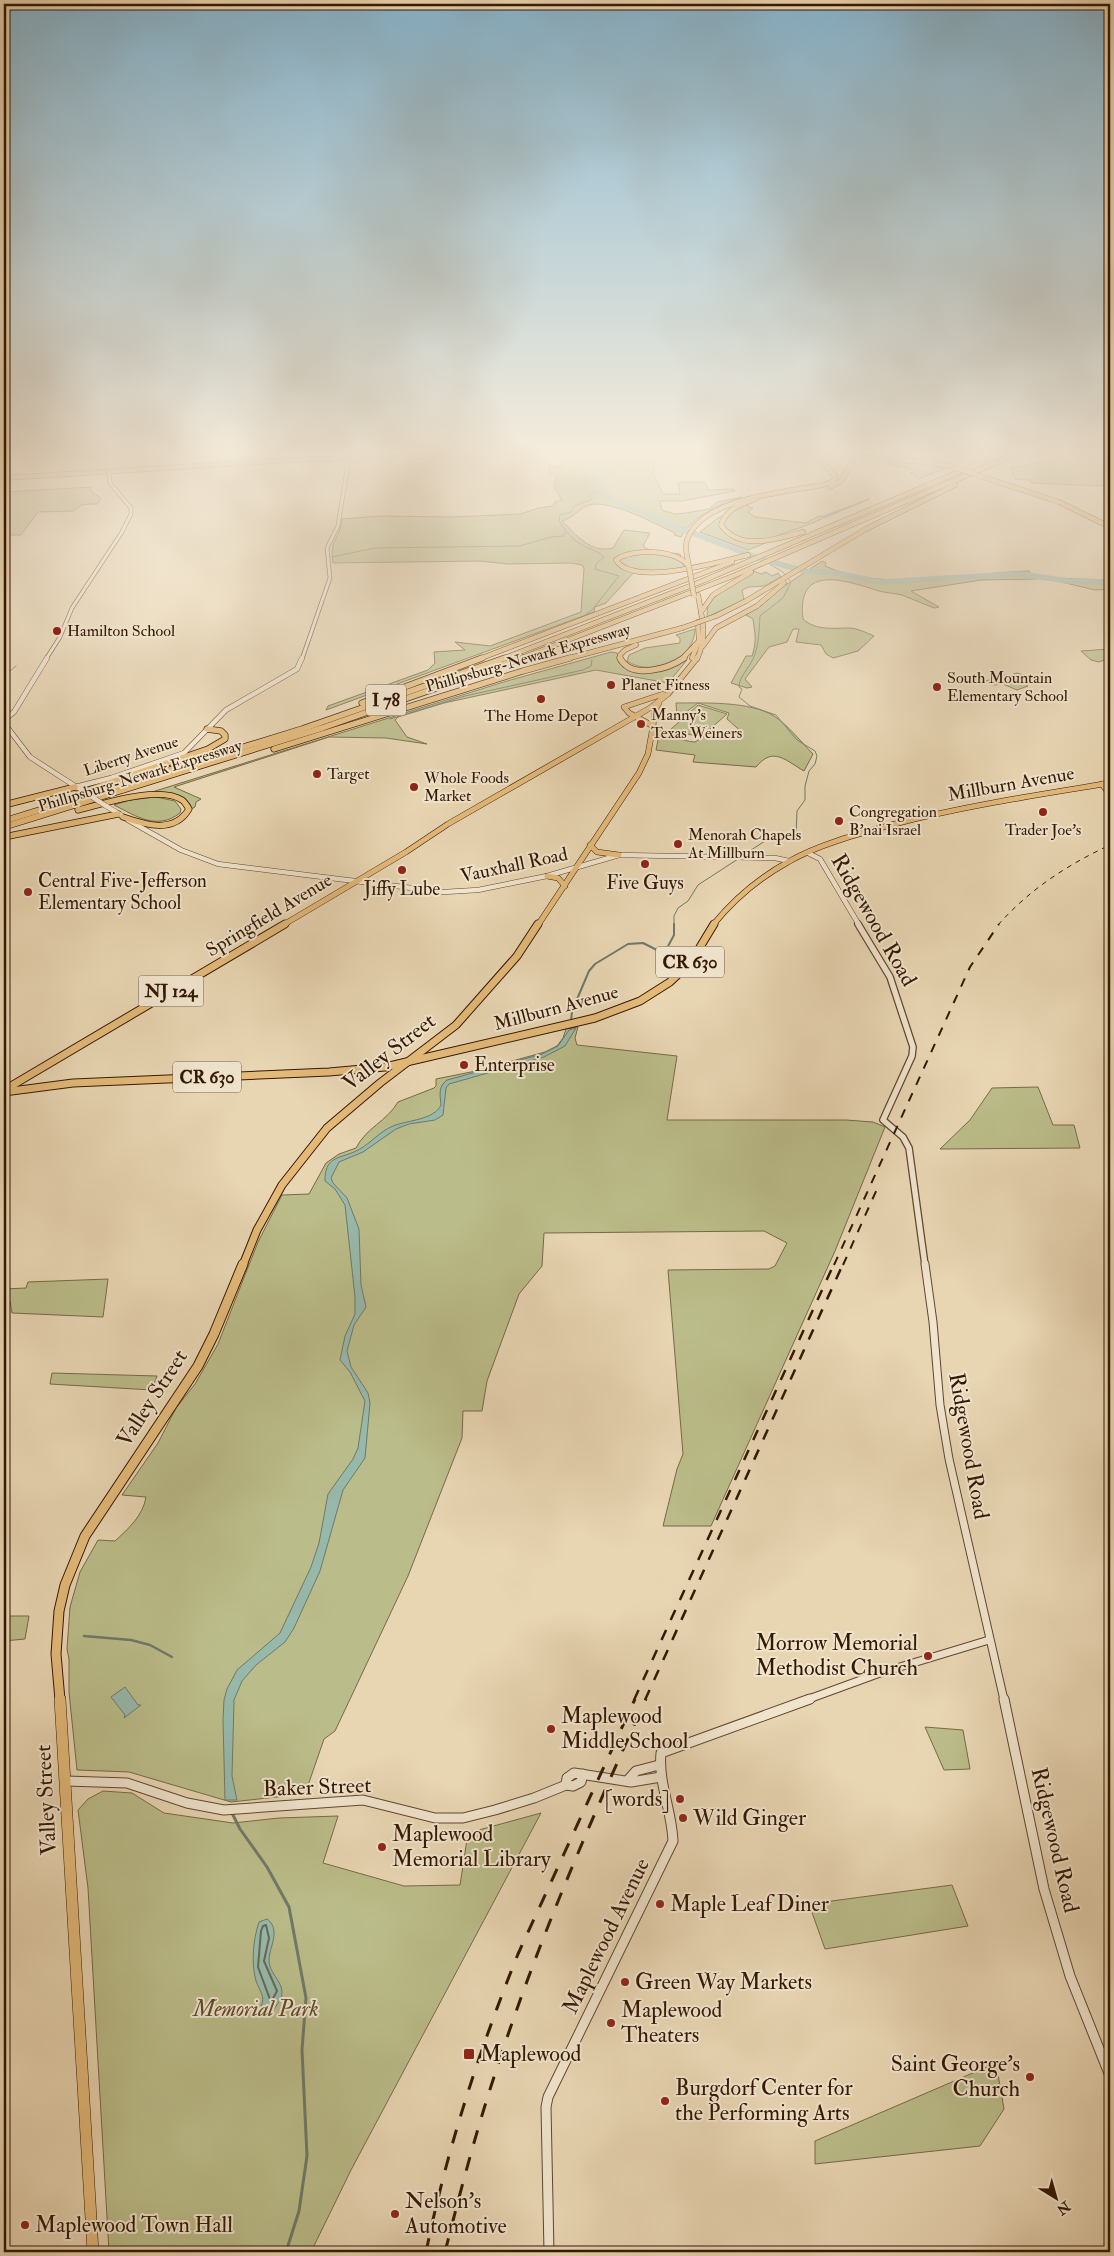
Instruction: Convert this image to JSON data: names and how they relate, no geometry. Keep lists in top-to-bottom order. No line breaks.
{"streets":{"highway":["Phillipsburg-Newark Expressway","I 78"],"main road":["Millburn Avenue","Springfield Avenue","CR 630","NJ 124","Valley Street"],"street":["Liberty Avenue","Vauxhall Road","Ridgewood Road","Baker Street","Maplewood Avenue"]},"crossings":[["Liberty Avenue","Vauxhall Road"],["Millburn Avenue","Vauxhall Road"],["Millburn Avenue","Springfield Avenue"],["Millburn Avenue","Ridgewood Road"],["Millburn Avenue","Valley Street"],["Vauxhall Road","Springfield Avenue"],["Vauxhall Road","Valley Street"],["Springfield Avenue","Valley Street"],["Ridgewood Road","Maplewood Avenue"],["Valley Street","Baker Street"],["Baker Street","Maplewood Avenue"]],"parks":["Memorial Park"],"places":{"other":["Hamilton School","Planet Fitness","South Mountain Elementary School","The Home Depot","Manny’s Texas Weiners","Target","Whole Foods Market","Trader Joe's","Congregation B'nai Israel","Menorah Chapels At Millburn","Five Guys","Jiffy Lube","Central Five-Jefferson Elementary School","Enterprise","Morrow Memorial Methodist Church","Maplewood Middle School","[words]","Wild Ginger","Maplewood Memorial Library","Maple Leaf Diner","Green Way Markets","Maplewood Theaters","Saint George's Church","Burgdorf Center for the Performing Arts","Nelson's Automotive","Maplewood Town Hall"],"transit":["Maplewood"]},"north":"bottom right"}
